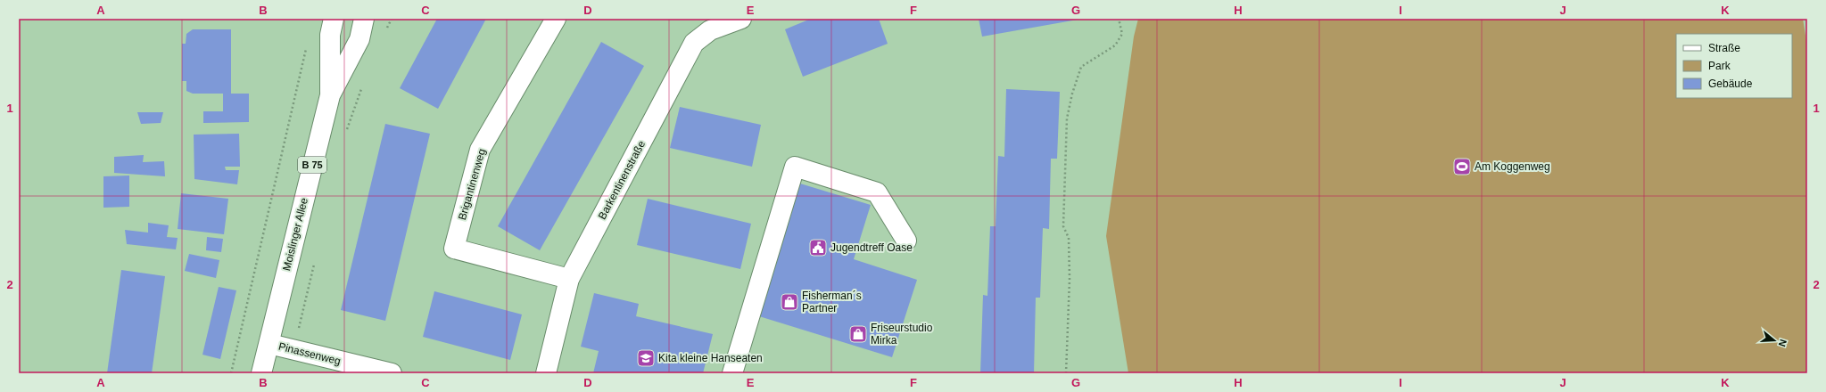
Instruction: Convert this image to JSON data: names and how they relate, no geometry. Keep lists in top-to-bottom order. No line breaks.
{"streets":{"street":["B 75","Barkentinenstraße","Brigantinenweg","Moislinger Allee","Pinassenweg"]},"crossings":[["Barkentinenstraße","Brigantinenweg"],["Moislinger Allee","Pinassenweg"]],"places":{"sports":["Am Koggenweg"],"public building":["Jugendtreff Oase"],"shop":["Fisherman´s Partner","Friseurstudio Mirka"],"school or university":["Kita kleine Hanseaten"]},"legend":["Straße","Park","Gebäude"],"north":"right","grid":{"columns":["A","B","C","D","E","F","G","H","I","J","K"],"rows":["1","2"]}}
